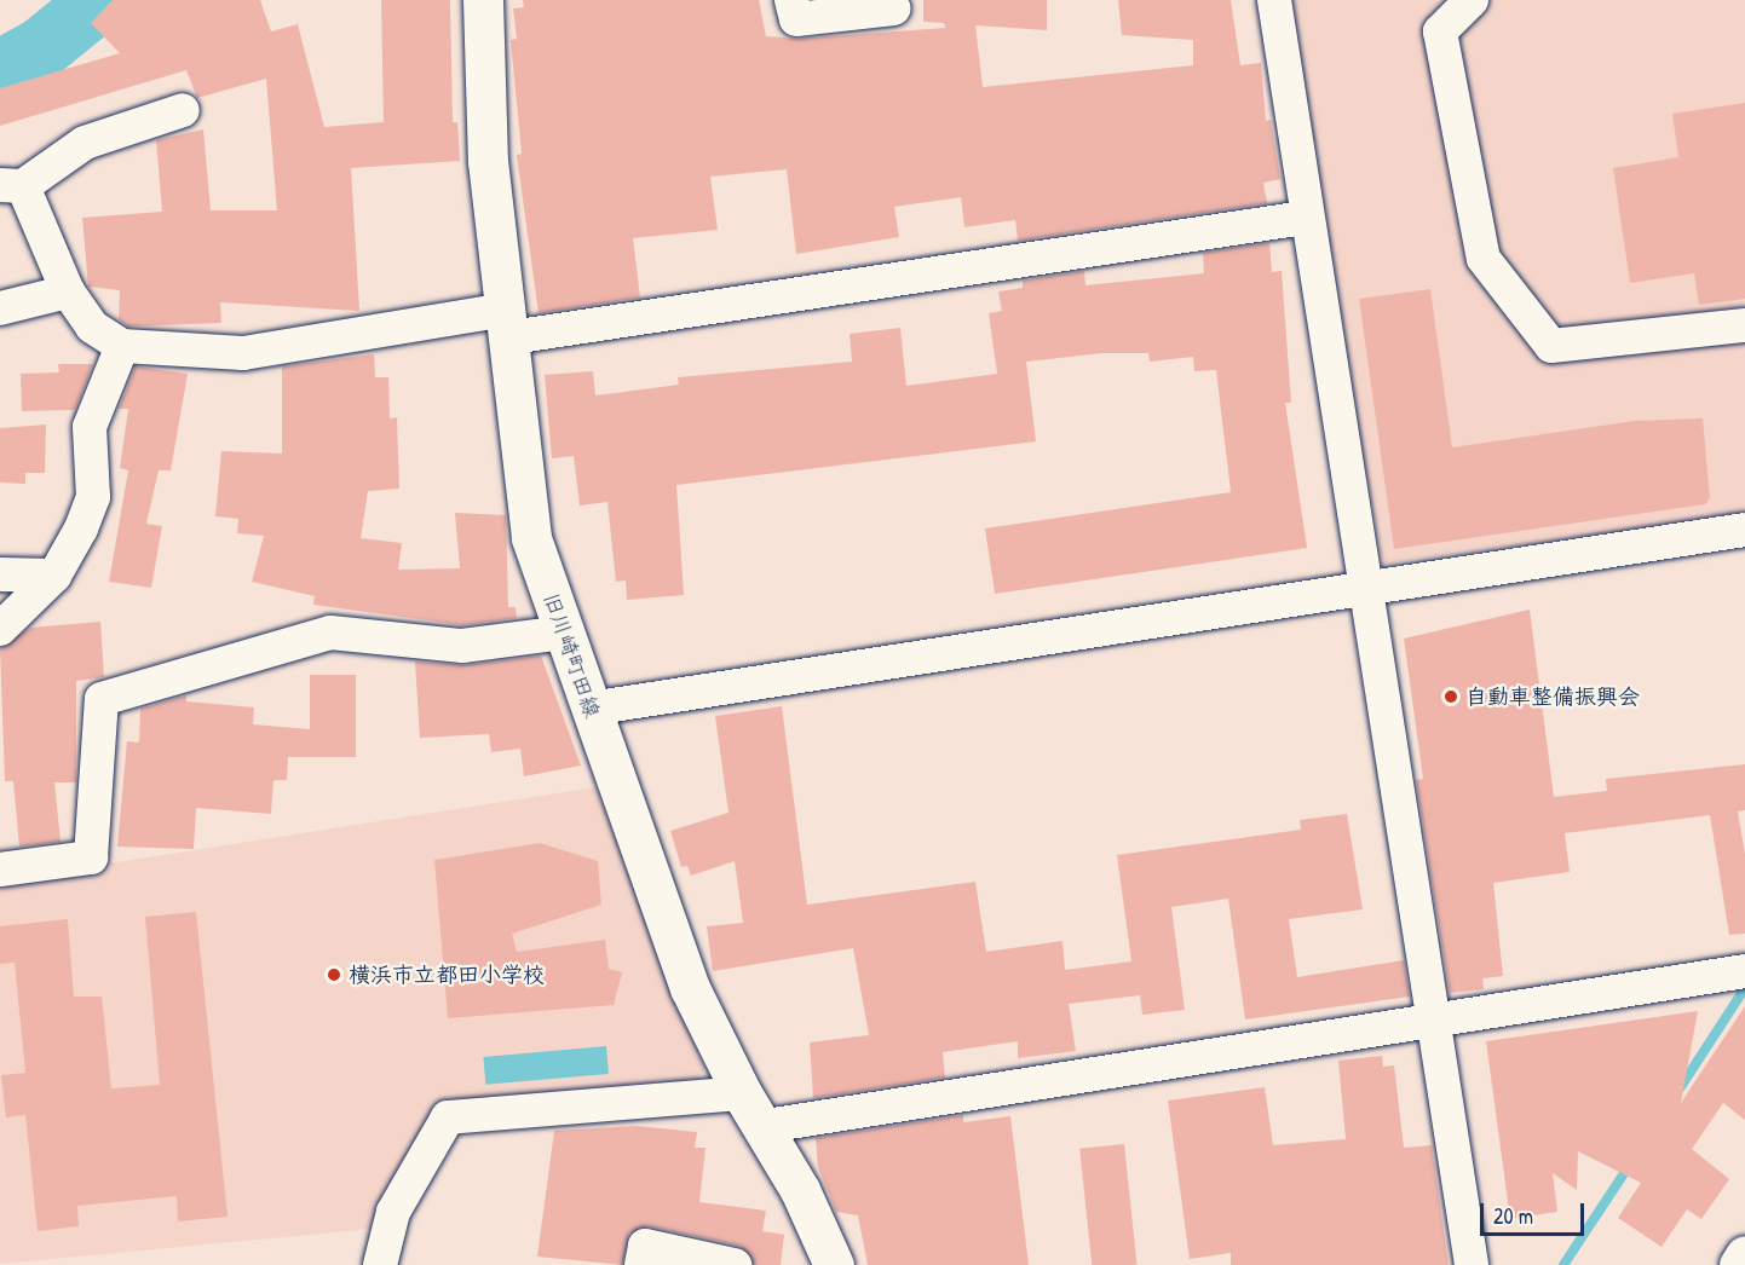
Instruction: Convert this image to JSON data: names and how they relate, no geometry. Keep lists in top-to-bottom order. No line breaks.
{"streets":{"main road":["旧川崎町田線"]},"places":["自動車整備振興会","横浜市立都田小学校"],"scale_bar":"20 m"}
